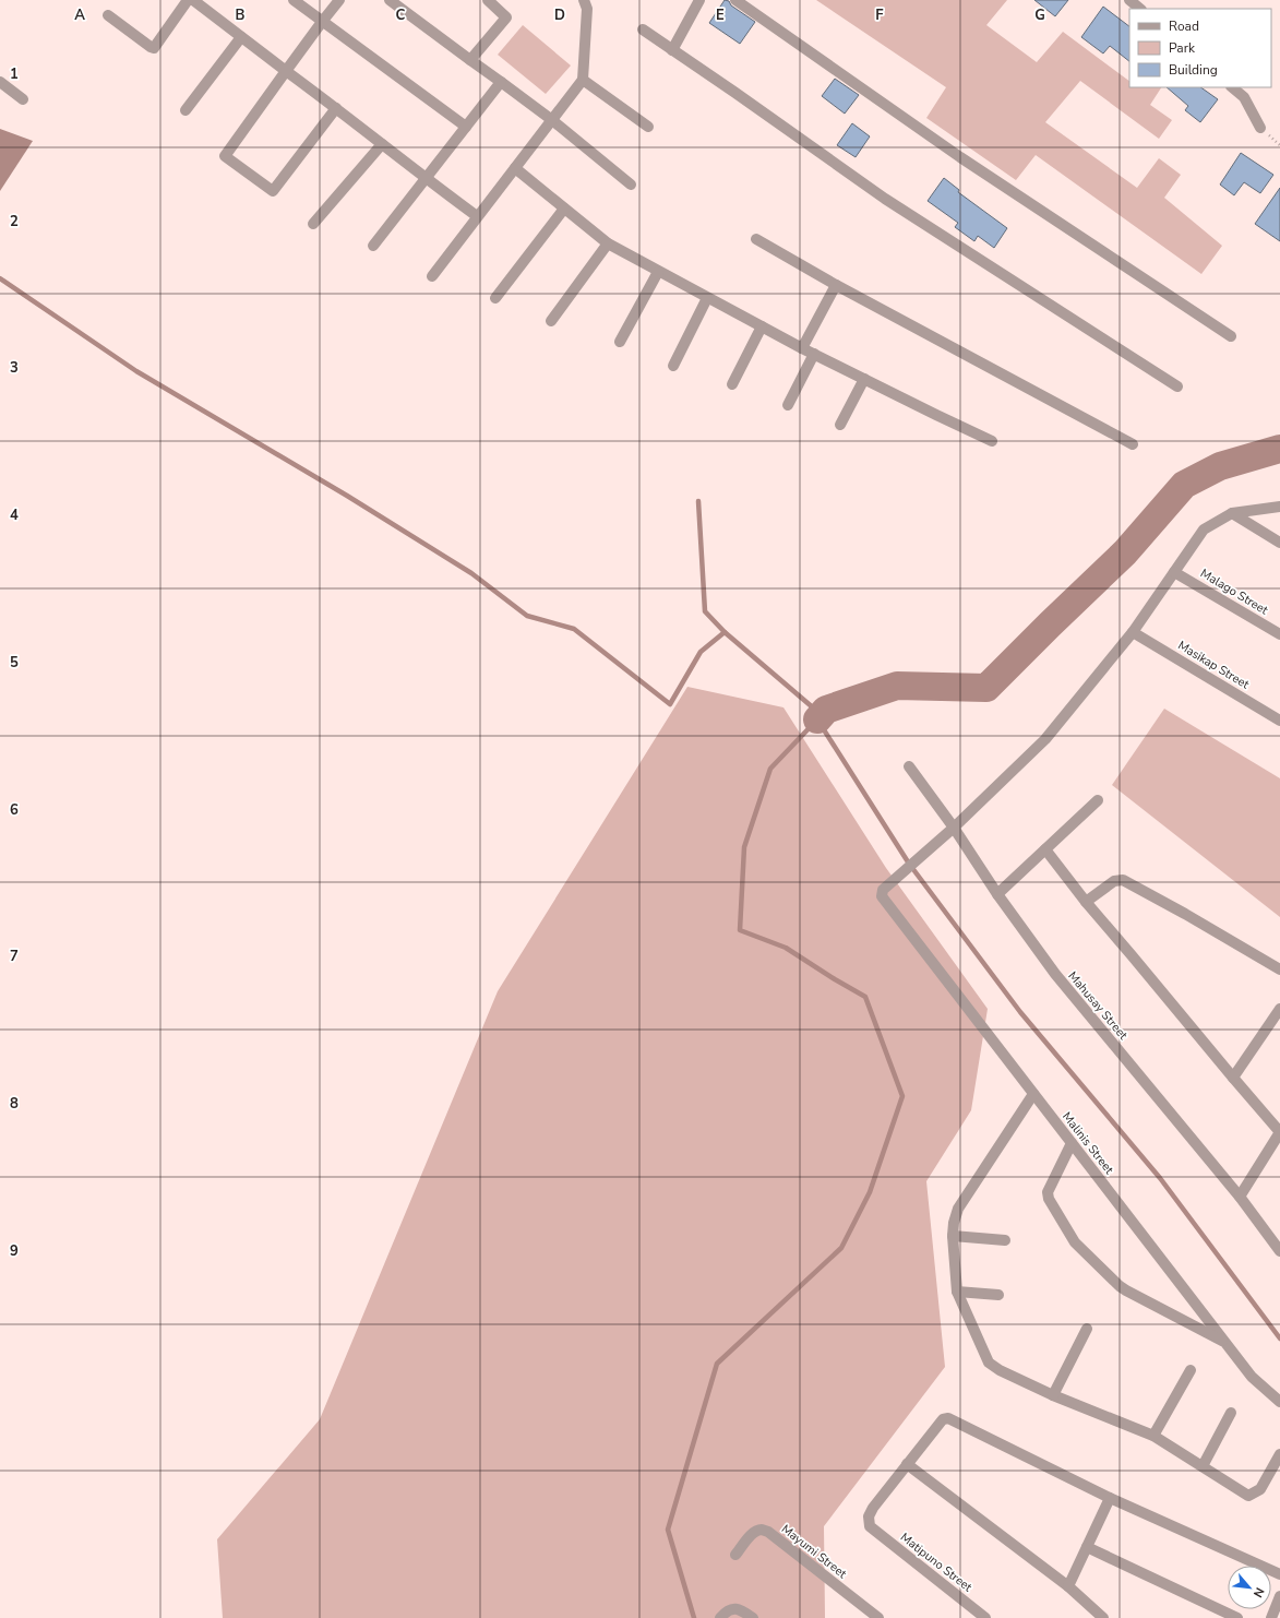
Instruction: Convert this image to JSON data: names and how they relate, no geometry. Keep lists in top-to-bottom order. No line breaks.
{"streets":{"street":["Malago Street","Masikap Street","Mahusay Street","Malinis Street","Mayumi Street","Matipuno Street"]},"crossings":[["Mahusay Street","Malinis Street"]],"legend":["Road","Park","Building"],"north":"bottom right","grid":{"columns":["A","B","C","D","E","F","G"],"rows":["1","2","3","4","5","6","7","8","9"]}}
